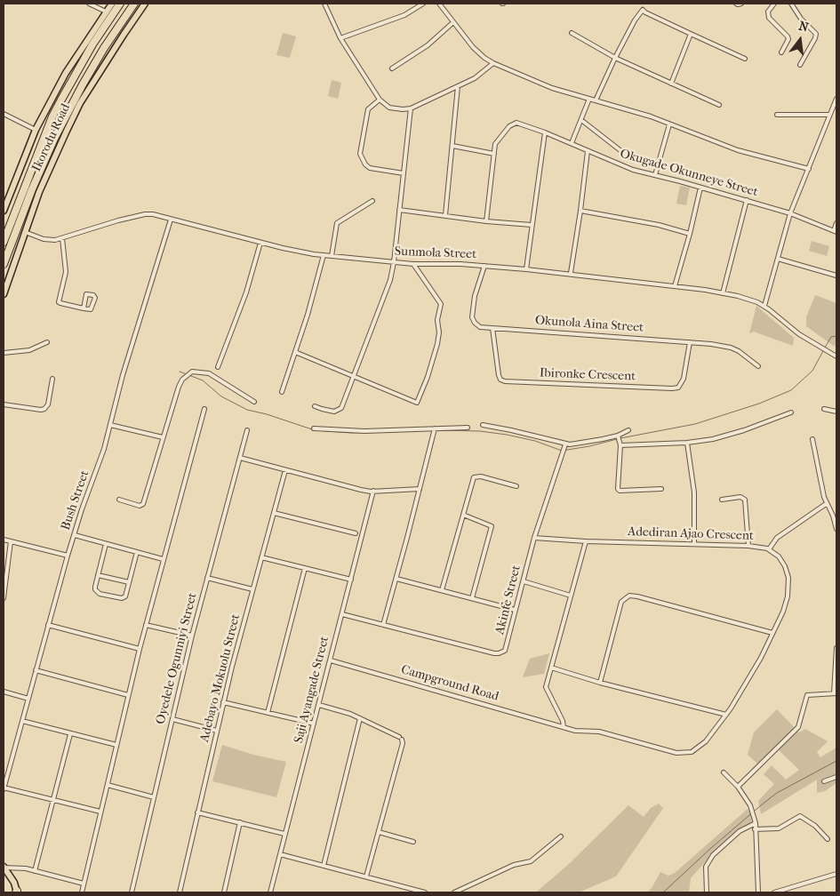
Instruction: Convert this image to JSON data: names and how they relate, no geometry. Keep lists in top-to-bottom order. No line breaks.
{"streets":{"highway":["Ikorodu Road"],"street":["Okugade Okunneye Street","Sunmola Street","Okunola Aina Street","Ibironke Crescent","Bush Street","Adediran Ajao Crescent","Akinfe Street","Oyedele Ogunniyi Street","Adebayo Mokuolu Street","Campground Road","Saji Ayangade Street"]},"crossings":[["Ikorodu Road","Sunmola Street"],["Sunmola Street","Okunola Aina Street"],["Sunmola Street","Bush Street"],["Okunola Aina Street","Ibironke Crescent"],["Adediran Ajao Crescent","Akinfe Street"],["Adediran Ajao Crescent","Campground Road"],["Akinfe Street","Saji Ayangade Street"],["Campground Road","Saji Ayangade Street"]],"north":"top"}
